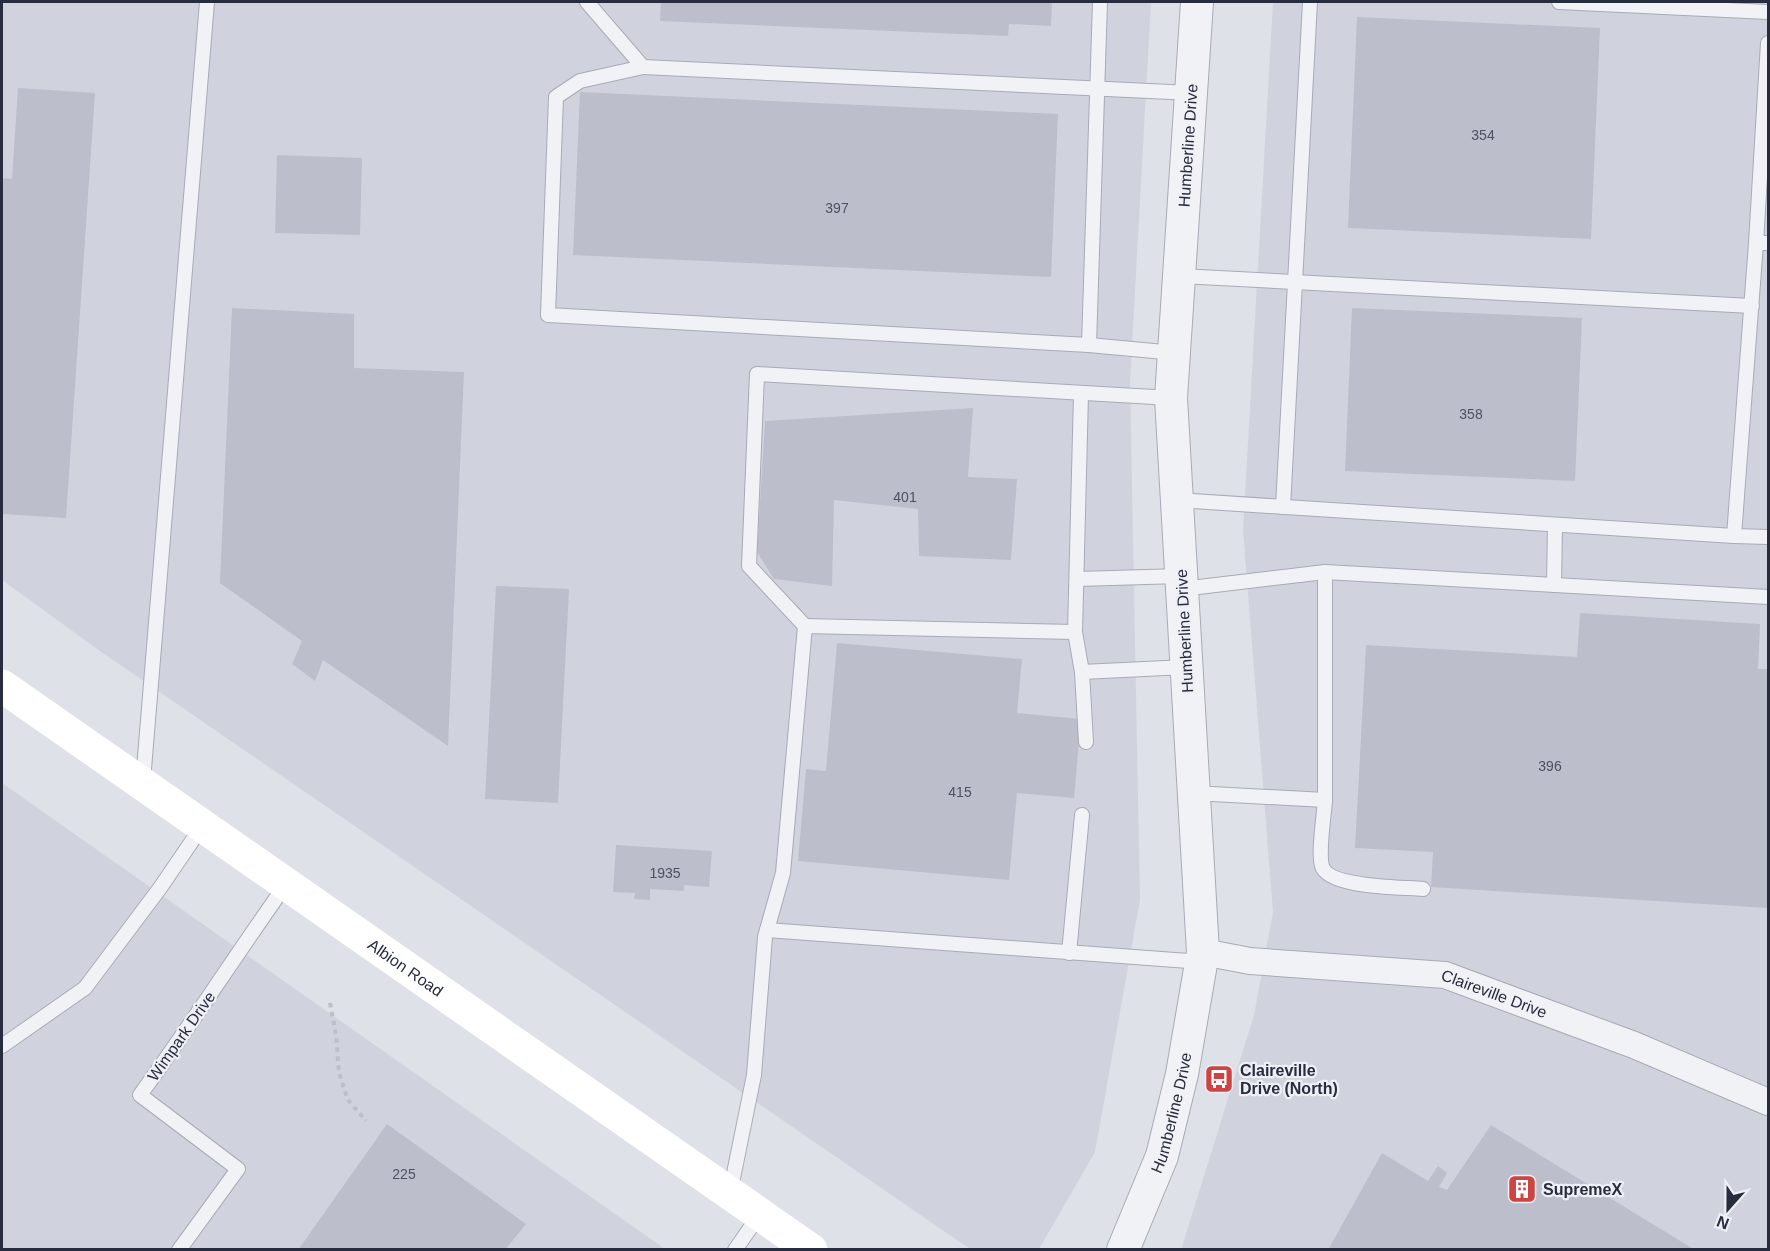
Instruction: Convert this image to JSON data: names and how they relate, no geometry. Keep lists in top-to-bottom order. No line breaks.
{"streets":{"main road":["Albion Road"],"street":["Humberline Drive","Claireville Drive"],"lane":["Wimpark Drive"]},"crossings":[["Humberline Drive","Claireville Drive"],["Albion Road","Wimpark Drive"]],"places":{"bus stop":["Claireville Drive (North)"],"building":["SupremeX"]},"house_numbers":["354","397","358","401","396","415","1935","225"],"north":"bottom"}
